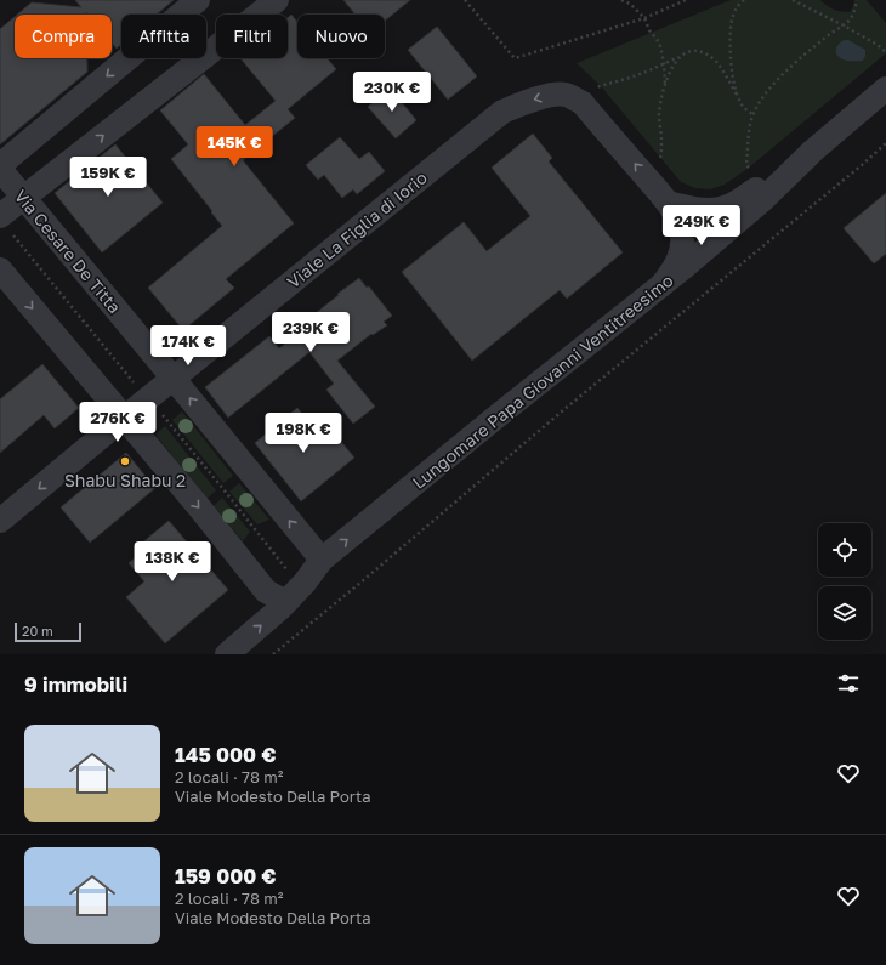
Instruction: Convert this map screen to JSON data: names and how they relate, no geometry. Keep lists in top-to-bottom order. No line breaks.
{"streets":{"street":["Viale La Figlia di Iorio","Via Cesare De Titta","Lungomare Papa Giovanni Ventitreesimo"]},"crossings":[["Viale La Figlia di Iorio","Via Cesare De Titta"],["Viale La Figlia di Iorio","Lungomare Papa Giovanni Ventitreesimo"],["Via Cesare De Titta","Lungomare Papa Giovanni Ventitreesimo"]],"one_way":["Viale La Figlia di Iorio","Lungomare Papa Giovanni Ventitreesimo"],"places":["Shabu Shabu 2"],"scale_bar":"20 m","page":{"chip":["Compra","Affitta","Filtri","Nuovo"],"price":["230K €","145K €","159K €","249K €","239K €","174K €","276K €","198K €","138K €"],"scale":"20 m","heading":"9 immobili","list":[{"name":"145 000 €","note":"2 locali · 78 m² · Viale Modesto Della Porta"},{"name":"159 000 €","note":"2 locali · 78 m² · Viale Modesto Della Porta"}]}}
